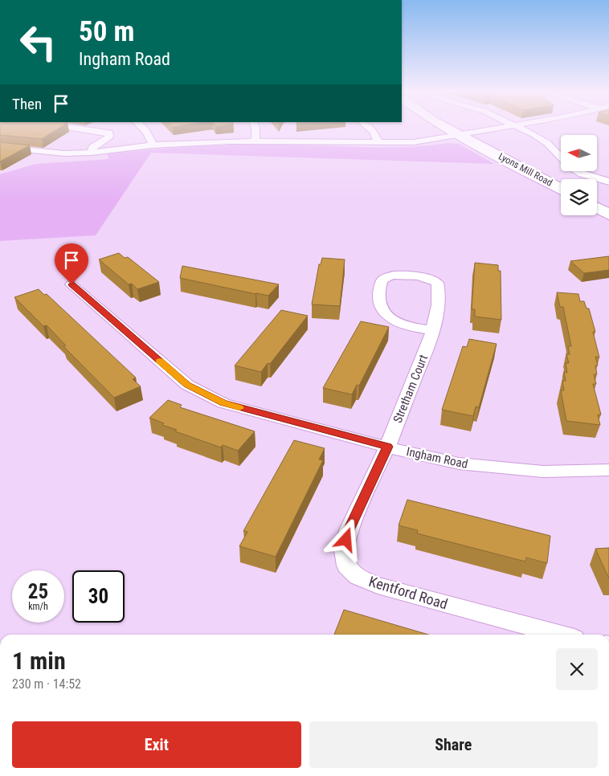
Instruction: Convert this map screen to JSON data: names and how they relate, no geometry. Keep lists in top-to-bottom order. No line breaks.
{"streets":{"main road":["Lyons Mill Road"],"street":["Stretham Court","Ingham Road","Kentford Road"]},"crossings":[["Stretham Court","Ingham Road"],["Stretham Court","Kentford Road"],["Ingham Road","Kentford Road"]],"north":"left","page":{"turn":["50 m","Ingham Road"],"then":"Then","speed":"25 km/h","limit":"30","heading":["1 min","230 m · 14:52"],"buttons":["Exit","Share"]}}
